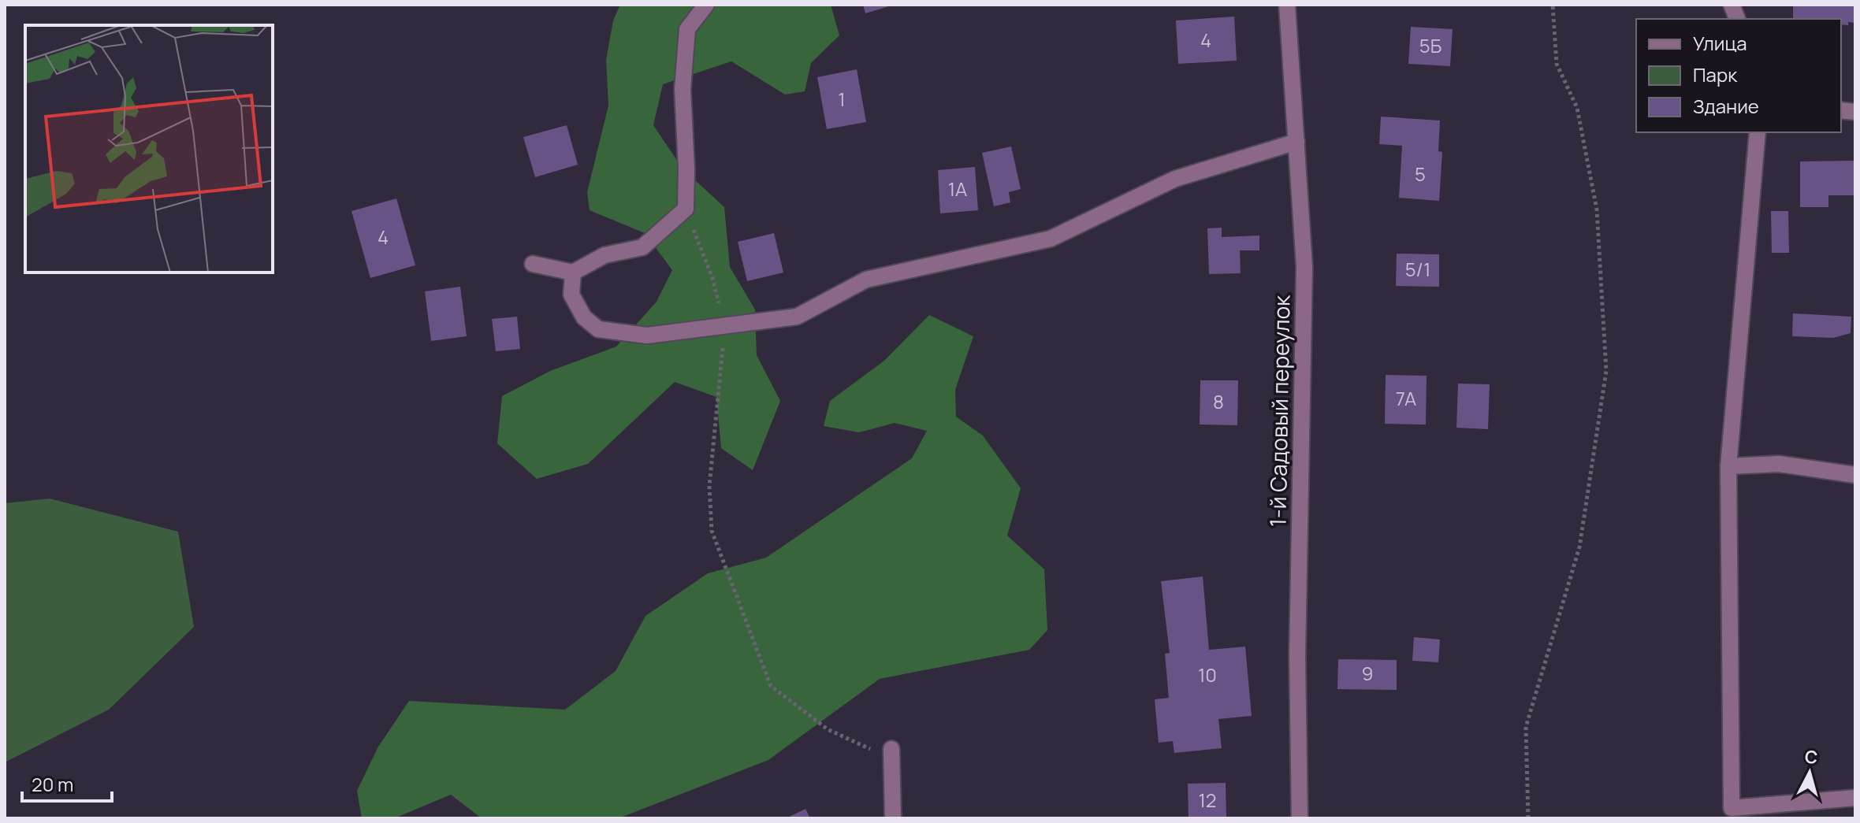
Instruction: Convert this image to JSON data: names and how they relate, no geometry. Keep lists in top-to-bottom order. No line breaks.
{"streets":{"street":["1-й Садовый переулок"]},"house_numbers":["4","5Б","1","5","1А","4","5/1","7А","8","9","10","12"],"legend":["Улица","Парк","Здание"],"scale_bar":"20 m","north":"top"}
